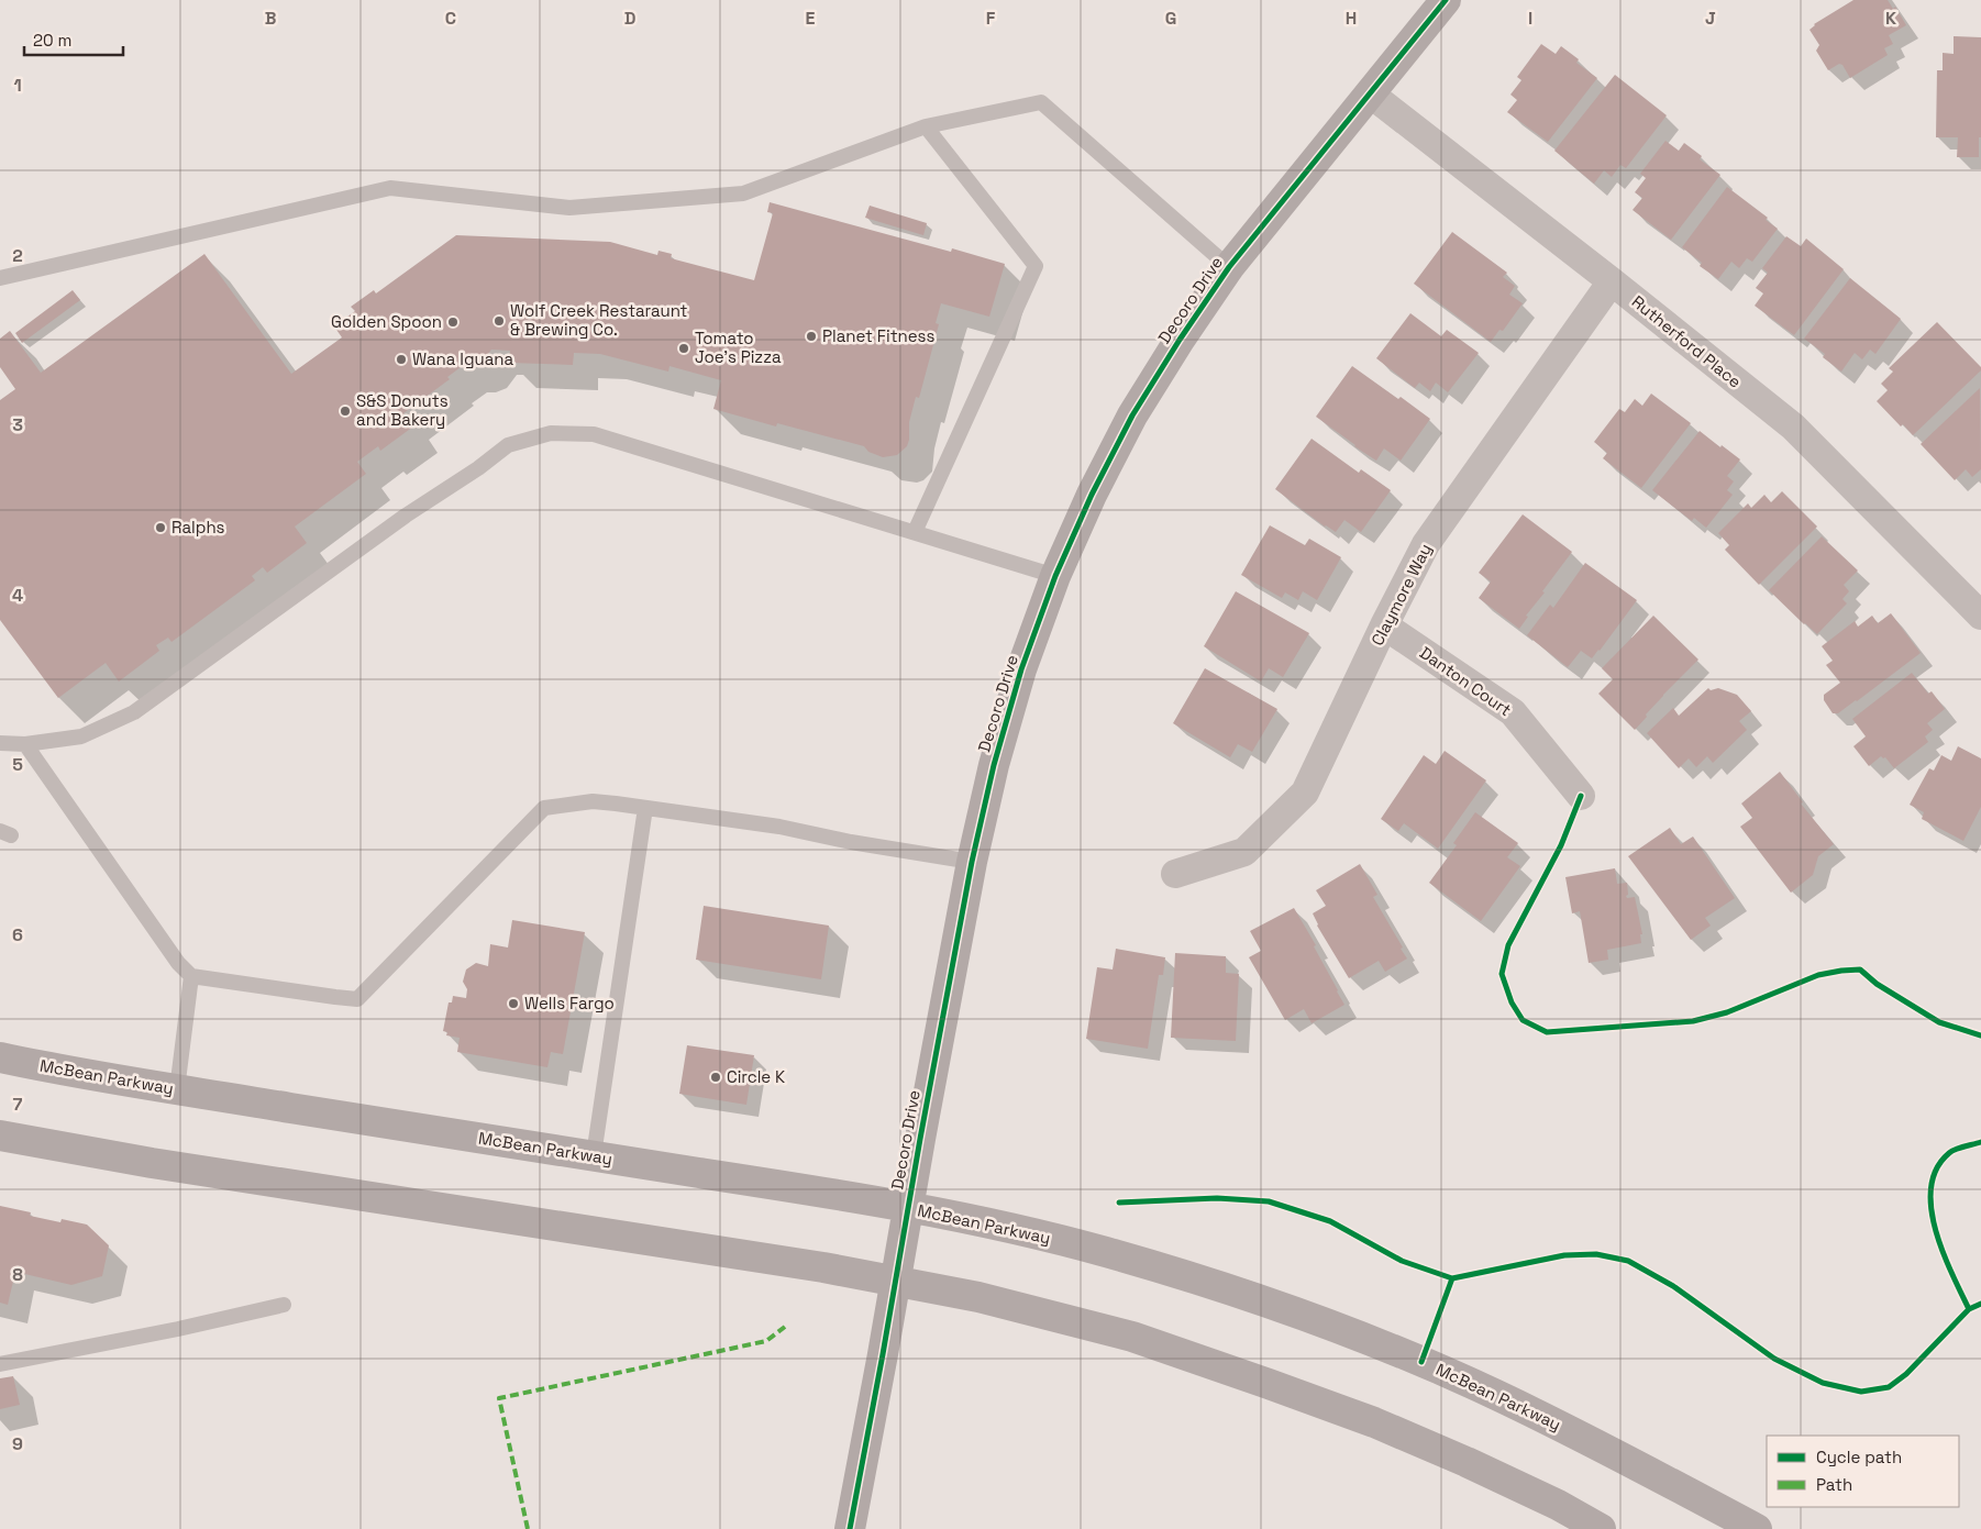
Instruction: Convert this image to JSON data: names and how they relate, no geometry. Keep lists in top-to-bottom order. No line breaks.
{"streets":{"main road":["Decoro Drive","McBean Parkway"],"street":["Rutherford Place","Claymore Way","Danton Court"]},"crossings":[["Decoro Drive","Rutherford Place"],["Decoro Drive","McBean Parkway"],["Rutherford Place","Claymore Way"],["Claymore Way","Danton Court"]],"places":["Wolf Creek Restaraunt & Brewing Co.","Golden Spoon","Planet Fitness","Tomato Joe's Pizza","Wana Iguana","S&S Donuts and Bakery","Ralphs","Wells Fargo","Circle K"],"legend":["Cycle path","Path"],"scale_bar":"20 m","grid":{"columns":["B","C","D","E","F","G","H","I","J","K"],"rows":["1","2","3","4","5","6","7","8","9"]}}
